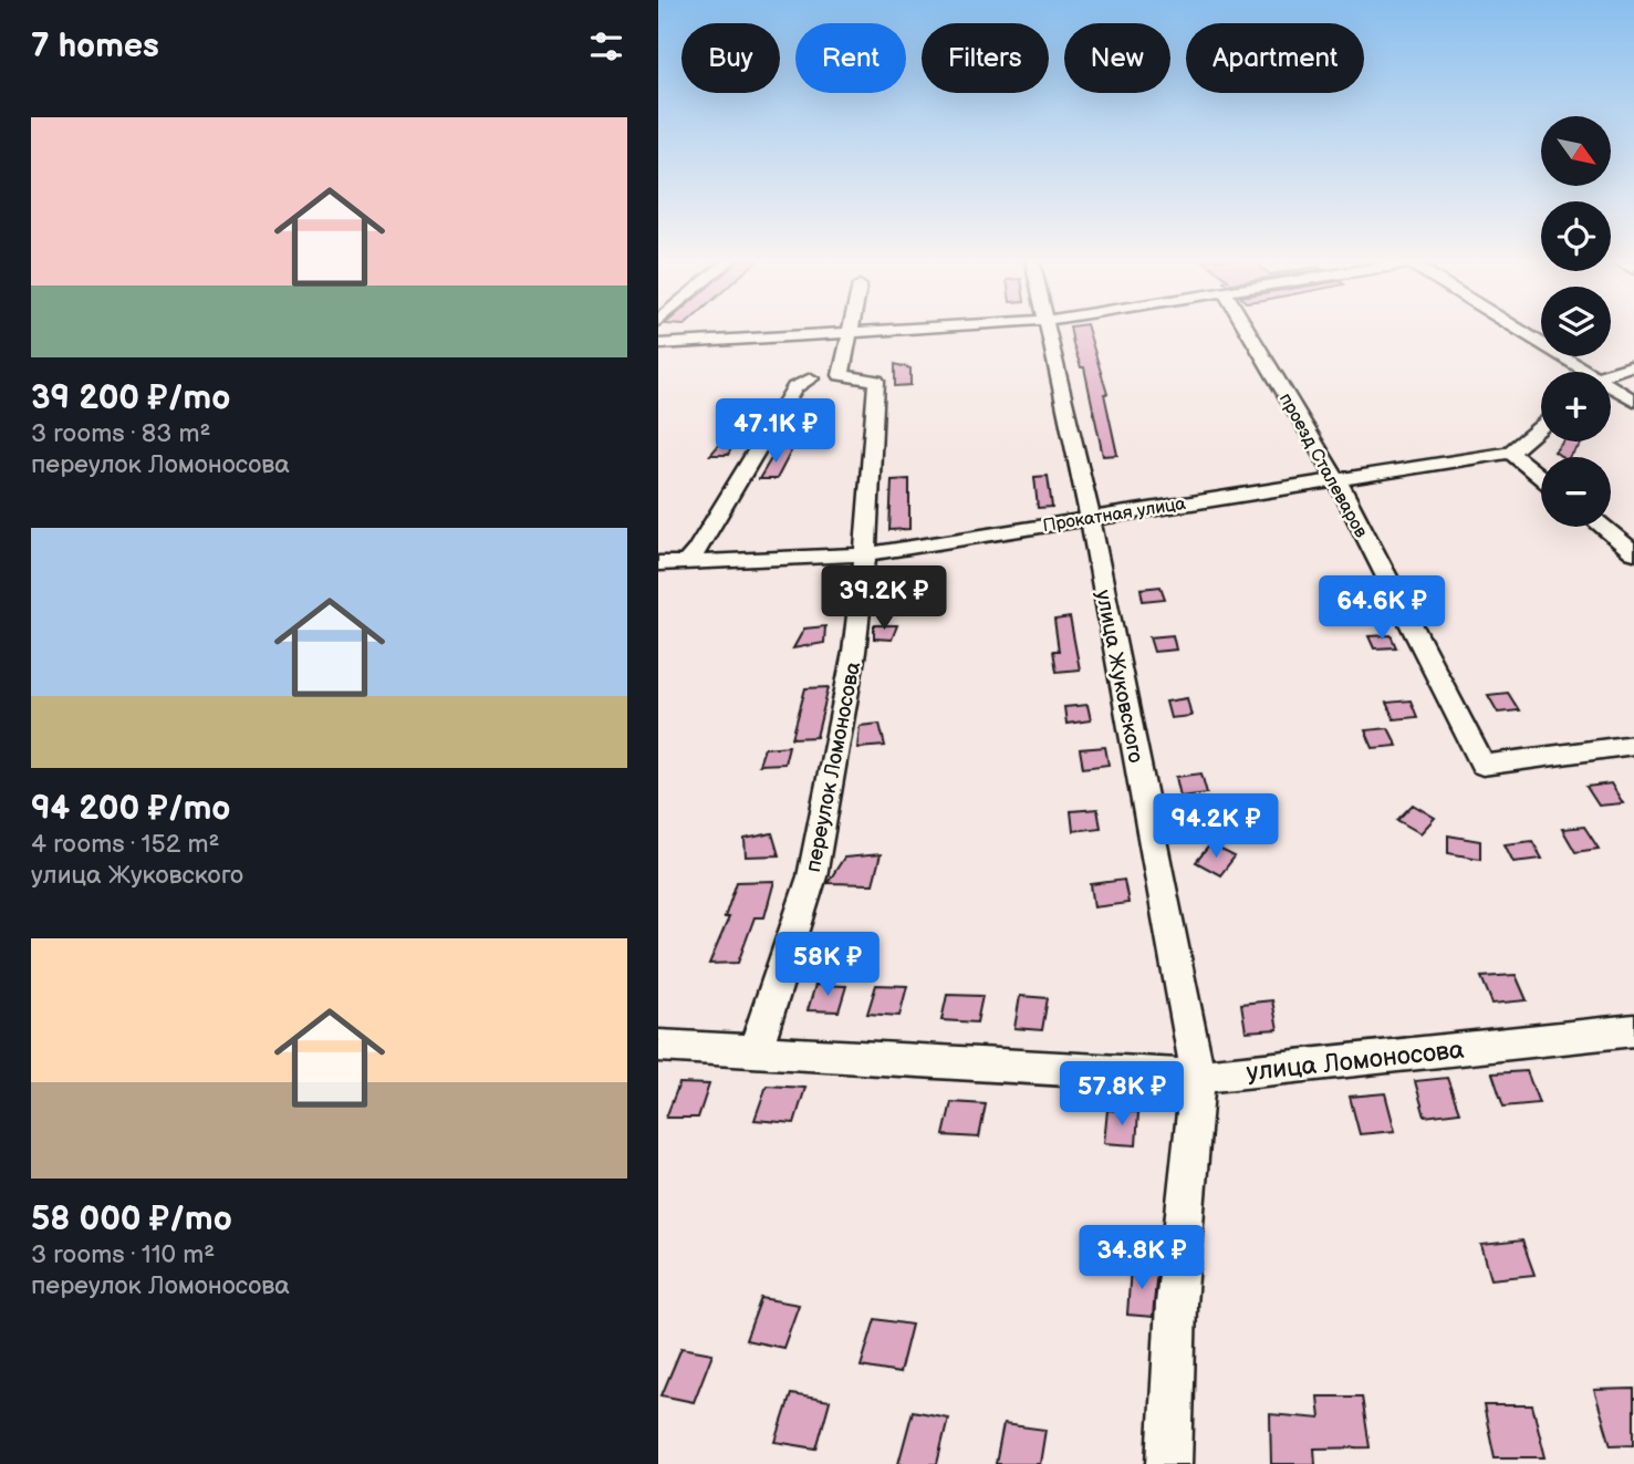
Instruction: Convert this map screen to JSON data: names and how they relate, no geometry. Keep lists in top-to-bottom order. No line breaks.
{"streets":{"street":["проезд Сталеваров","Прокатная улица","улица Жуковского","переулок Ломоносова","улица Ломоносова"]},"crossings":[["проезд Сталеваров","Прокатная улица"],["Прокатная улица","улица Жуковского"],["Прокатная улица","переулок Ломоносова"],["улица Жуковского","улица Ломоносова"],["переулок Ломоносова","улица Ломоносова"]],"north":"bottom right","page":{"heading":"7 homes","chip":["Buy","Rent","Filters","New","Apartment"],"list":[{"name":"39 200 ₽/mo","note":"3 rooms · 83 m² · переулок Ломоносова"},{"name":"94 200 ₽/mo","note":"4 rooms · 152 m² · улица Жуковского"},{"name":"58 000 ₽/mo","note":"3 rooms · 110 m² · переулок Ломоносова"}],"map_buttons":["+","−"],"price":["47.1K ₽","39.2K ₽","64.6K ₽","94.2K ₽","58K ₽","57.8K ₽","34.8K ₽"]}}
